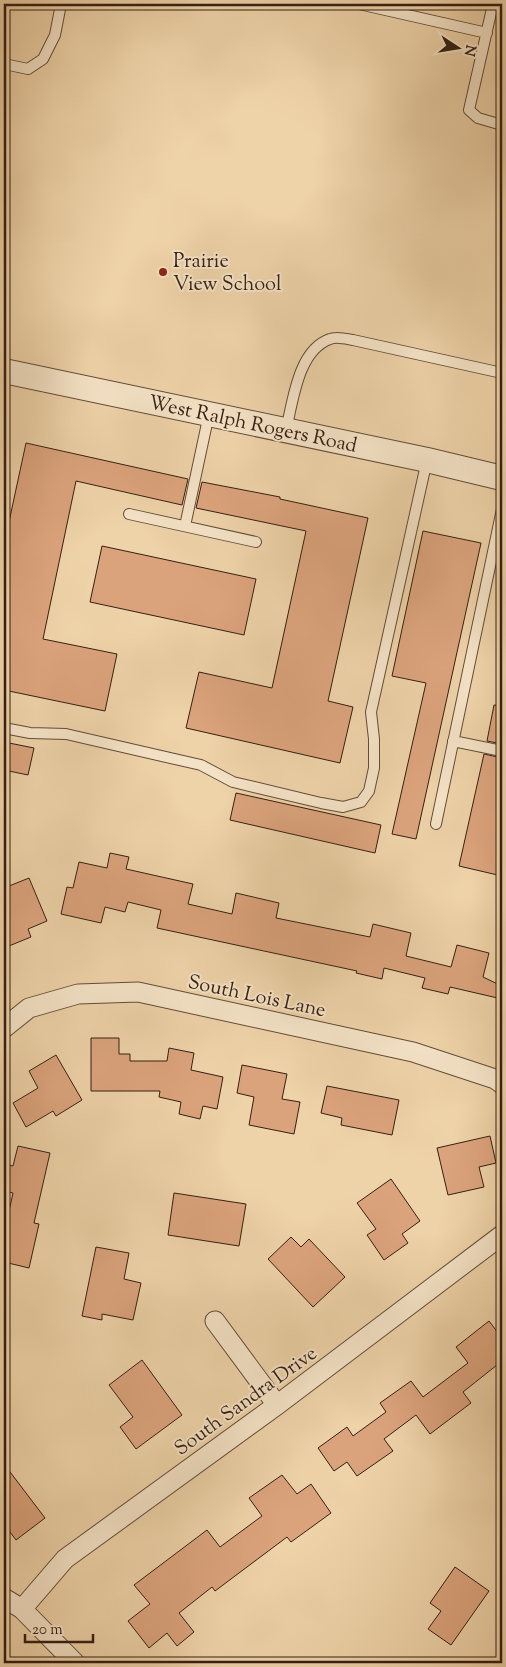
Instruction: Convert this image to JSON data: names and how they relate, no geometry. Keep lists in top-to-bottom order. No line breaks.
{"streets":{"street":["West Ralph Rogers Road","South Lois Lane","South Sandra Drive"]},"places":["Prairie View School"],"scale_bar":"20 m","north":"right"}
